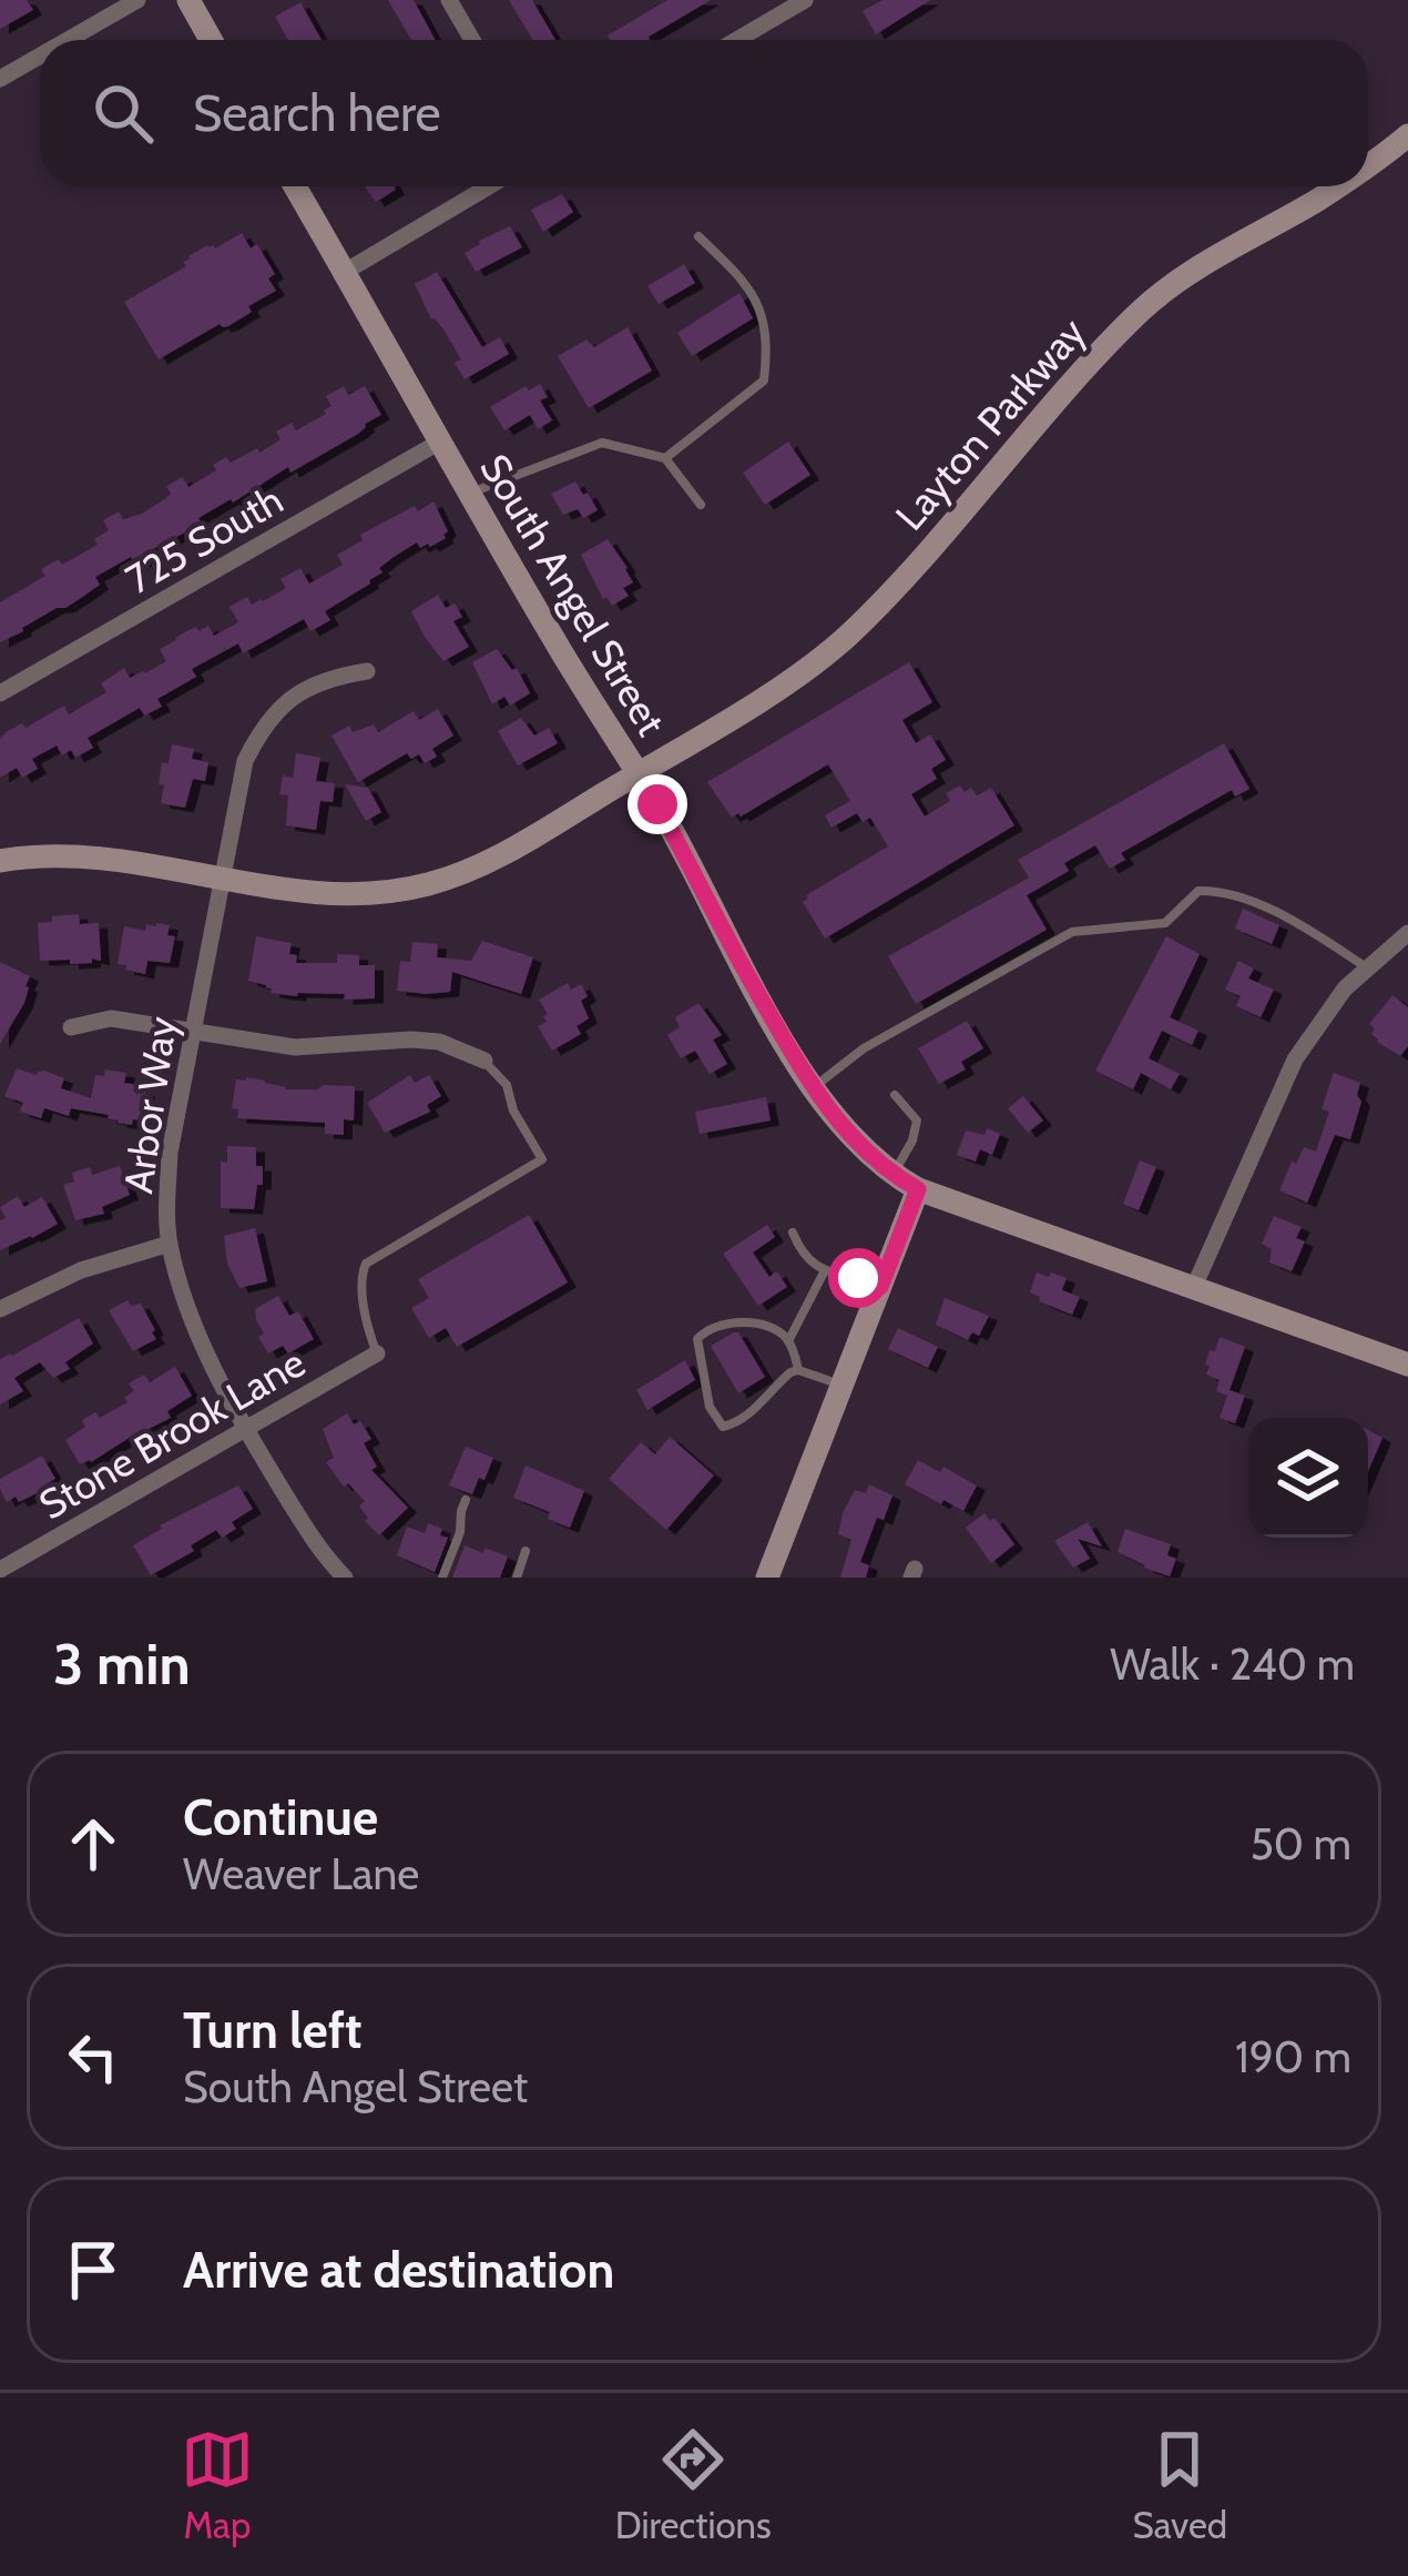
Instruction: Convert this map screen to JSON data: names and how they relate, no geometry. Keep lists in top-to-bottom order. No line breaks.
{"streets":{"main road":["Layton Parkway","South Angel Street"],"street":["725 South","Arbor Way","Stone Brook Lane"]},"crossings":[["Layton Parkway","South Angel Street"],["Layton Parkway","Arbor Way"],["725 South","South Angel Street"],["Arbor Way","Stone Brook Lane"]],"page":{"search":"Search here","heading":["3 min","Walk · 240 m"],"list":[["Continue","Weaver Lane","50 m"],["Turn left","South Angel Street","190 m"],"Arrive at destination"],"nav":["Map","Directions","Saved"]}}
